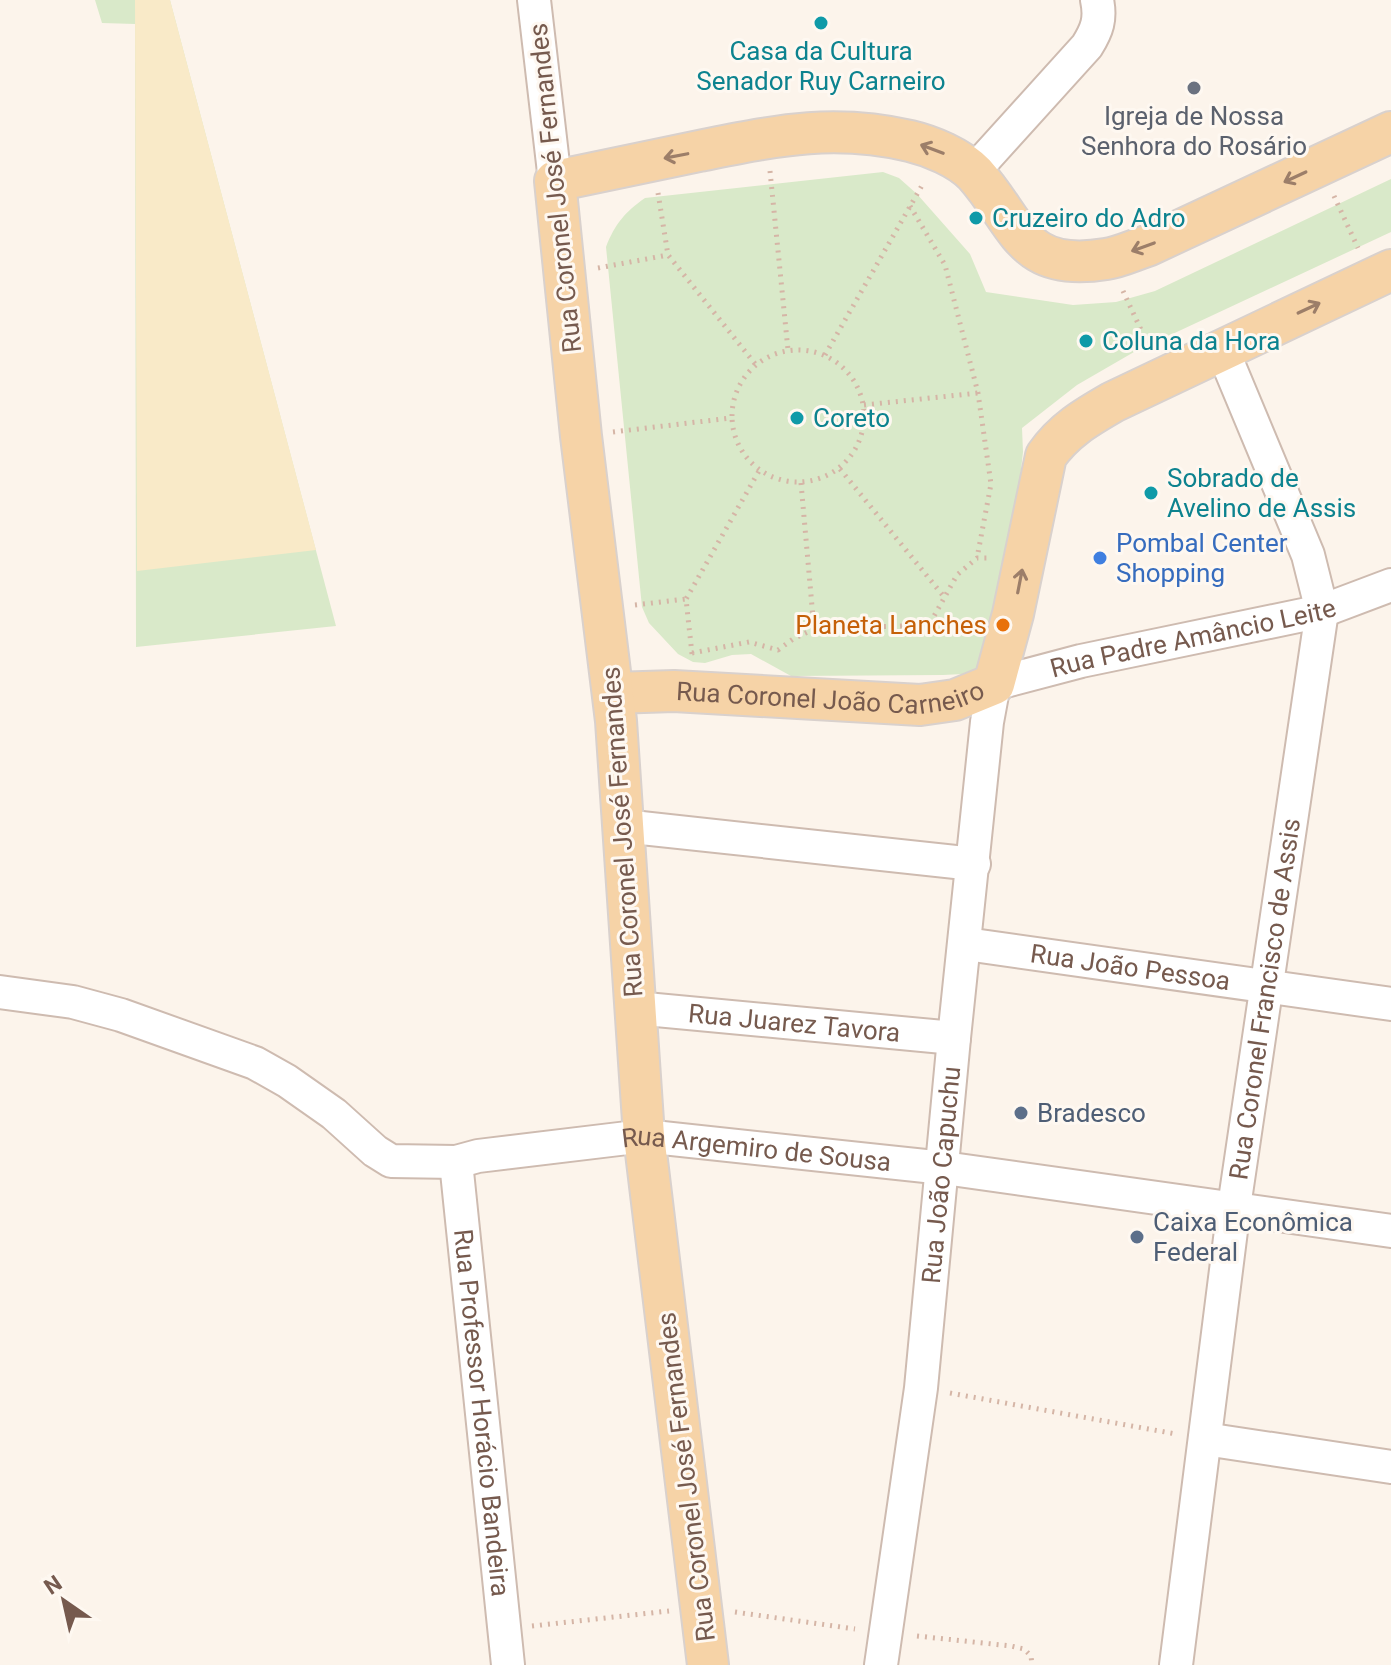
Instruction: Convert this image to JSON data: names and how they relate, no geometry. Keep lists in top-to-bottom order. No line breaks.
{"streets":{"main road":["Rua Coronel José Fernandes","Rua Coronel João Carneiro"],"street":["Rua Padre Amâncio Leite","Rua João Pessoa","Rua Coronel Francisco de Assis","Rua Juarez Tavora","Rua Argemiro de Sousa","Rua João Capuchu","Rua Professor Horácio Bandeira"]},"crossings":[["Rua Coronel José Fernandes","Rua Coronel João Carneiro"],["Rua Coronel José Fernandes","Rua Juarez Tavora"],["Rua Coronel José Fernandes","Rua Argemiro de Sousa"],["Rua Padre Amâncio Leite","Rua Coronel João Carneiro"],["Rua Padre Amâncio Leite","Rua Coronel Francisco de Assis"],["Rua Padre Amâncio Leite","Rua João Capuchu"],["Rua Coronel João Carneiro","Rua Coronel Francisco de Assis"],["Rua Coronel João Carneiro","Rua João Capuchu"],["Rua João Pessoa","Rua Coronel Francisco de Assis"],["Rua João Pessoa","Rua João Capuchu"],["Rua Coronel Francisco de Assis","Rua Argemiro de Sousa"],["Rua Juarez Tavora","Rua João Capuchu"],["Rua Argemiro de Sousa","Rua João Capuchu"],["Rua Argemiro de Sousa","Rua Professor Horácio Bandeira"]],"places":["Casa da Cultura Senador Ruy Carneiro","Igreja de Nossa Senhora do Rosário","Cruzeiro do Adro","Coluna da Hora","Coreto","Sobrado de Avelino de Assis","Pombal Center Shopping","Planeta Lanches","Bradesco","Caixa Econômica Federal"],"north":"top left"}
